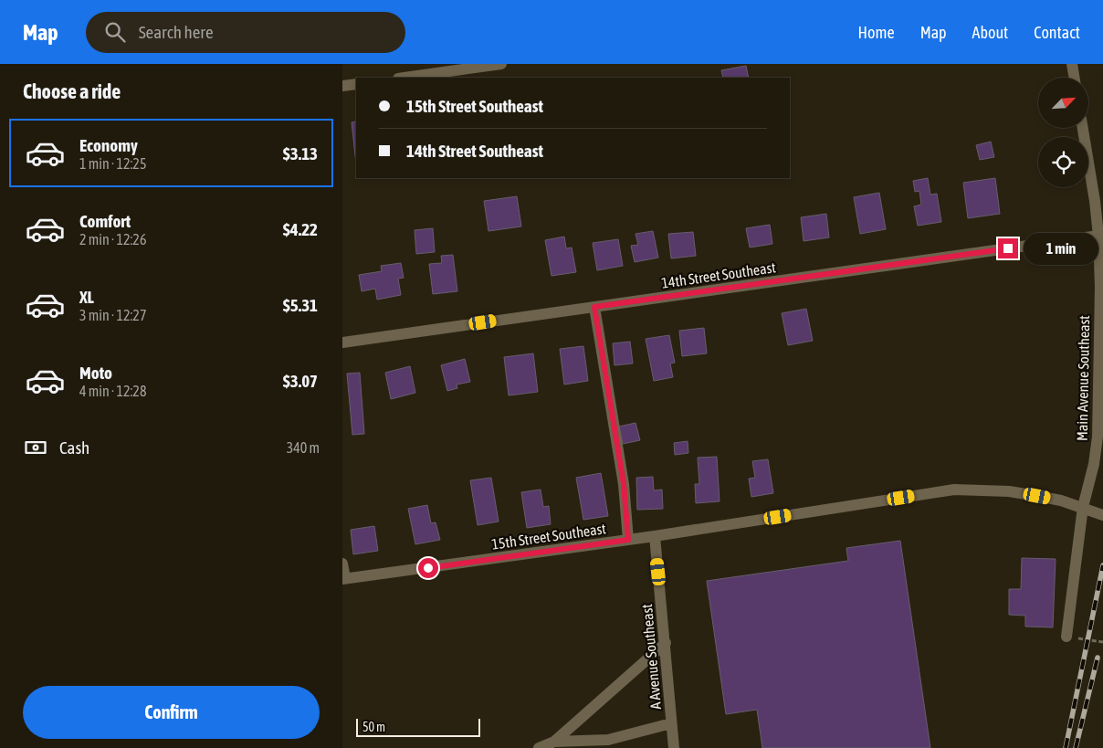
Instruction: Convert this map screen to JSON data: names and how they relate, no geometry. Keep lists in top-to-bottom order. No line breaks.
{"streets":{"street":["14th Street Southeast","Main Avenue Southeast","15th Street Southeast","A Avenue Southeast"]},"crossings":[["14th Street Southeast","Main Avenue Southeast"],["Main Avenue Southeast","15th Street Southeast"],["15th Street Southeast","A Avenue Southeast"]],"scale_bar":"50 m","north":"top right","page":{"header":"Map","search":"Search here","nav":["Home","Map","About","Contact"],"heading":"Choose a ride","banner":["15th Street Southeast","14th Street Southeast"],"list":[{"name":"Economy","note":"1 min · 12:25","value":"$3.13"},{"name":"Comfort","note":"2 min · 12:26","value":"$4.22"},{"name":"XL","note":"3 min · 12:27","value":"$5.31"},{"name":"Moto","note":"4 min · 12:28","value":"$3.07"}],"bubble":"1 min","pay":["Cash","340 m"],"buttons":"Confirm","scale":"50 m"}}
